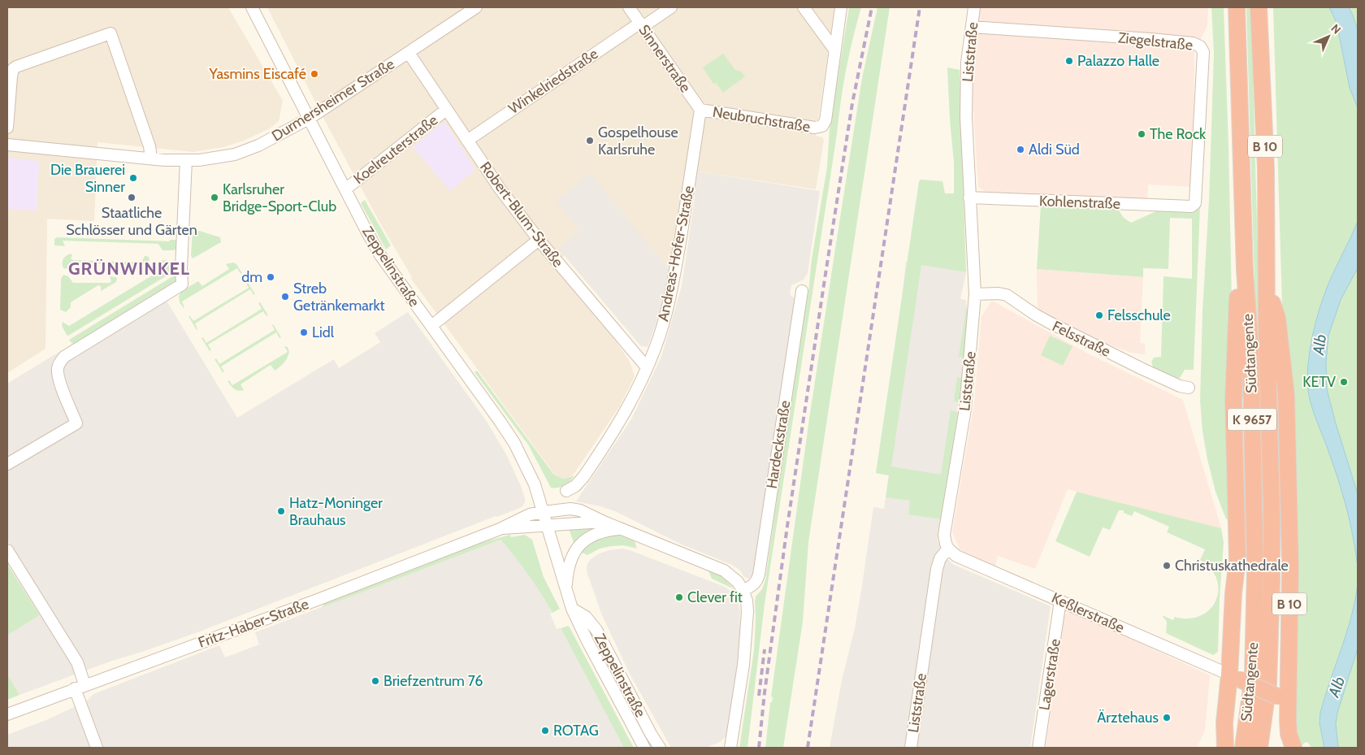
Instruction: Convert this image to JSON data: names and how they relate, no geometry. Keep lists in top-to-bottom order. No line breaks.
{"streets":{"highway":["B 10","Südtangente","K 9657"],"street":["Ziegelstraße","Liststraße","Sinnerstraße","Winkelriedstraße","Durmersheimer Straße","Neubruchstraße","Koelreuterstraße","Kohlenstraße","Robert-Blum-Straße","Andreas-Hofer-Straße","Zeppelinstraße","Felsstraße","Hardeckstraße","Keßlerstraße","Fritz-Haber-Straße","Lagerstraße"]},"crossings":[["Ziegelstraße","Liststraße"],["Ziegelstraße","Kohlenstraße"],["Liststraße","Kohlenstraße"],["Liststraße","Felsstraße"],["Liststraße","Keßlerstraße"],["Sinnerstraße","Winkelriedstraße"],["Sinnerstraße","Neubruchstraße"],["Sinnerstraße","Andreas-Hofer-Straße"],["Winkelriedstraße","Robert-Blum-Straße"],["Durmersheimer Straße","Robert-Blum-Straße"],["Durmersheimer Straße","Zeppelinstraße"],["Neubruchstraße","Andreas-Hofer-Straße"],["B 10","Südtangente"],["B 10","Keßlerstraße"],["Koelreuterstraße","Robert-Blum-Straße"],["Koelreuterstraße","Zeppelinstraße"],["Robert-Blum-Straße","Andreas-Hofer-Straße"],["Zeppelinstraße","Fritz-Haber-Straße"],["Keßlerstraße","Lagerstraße"]],"districts":["GRÜNWINKEL"],"water":["Alb"],"places":["Palazzo Halle","Yasmins Eiscafé","The Rock","Gospelhouse Karlsruhe","Aldi Süd","Die Brauerei Sinner","Staatliche Schlösser und Gärten","Karlsruher Bridge-Sport-Club","dm","Streb Getränkemarkt","Felsschule","Lidl","KETV","Hatz-Moninger Brauhaus","Christuskathedrale","Clever fit","Briefzentrum 76","Ärztehaus","ROTAG"],"north":"top right"}
